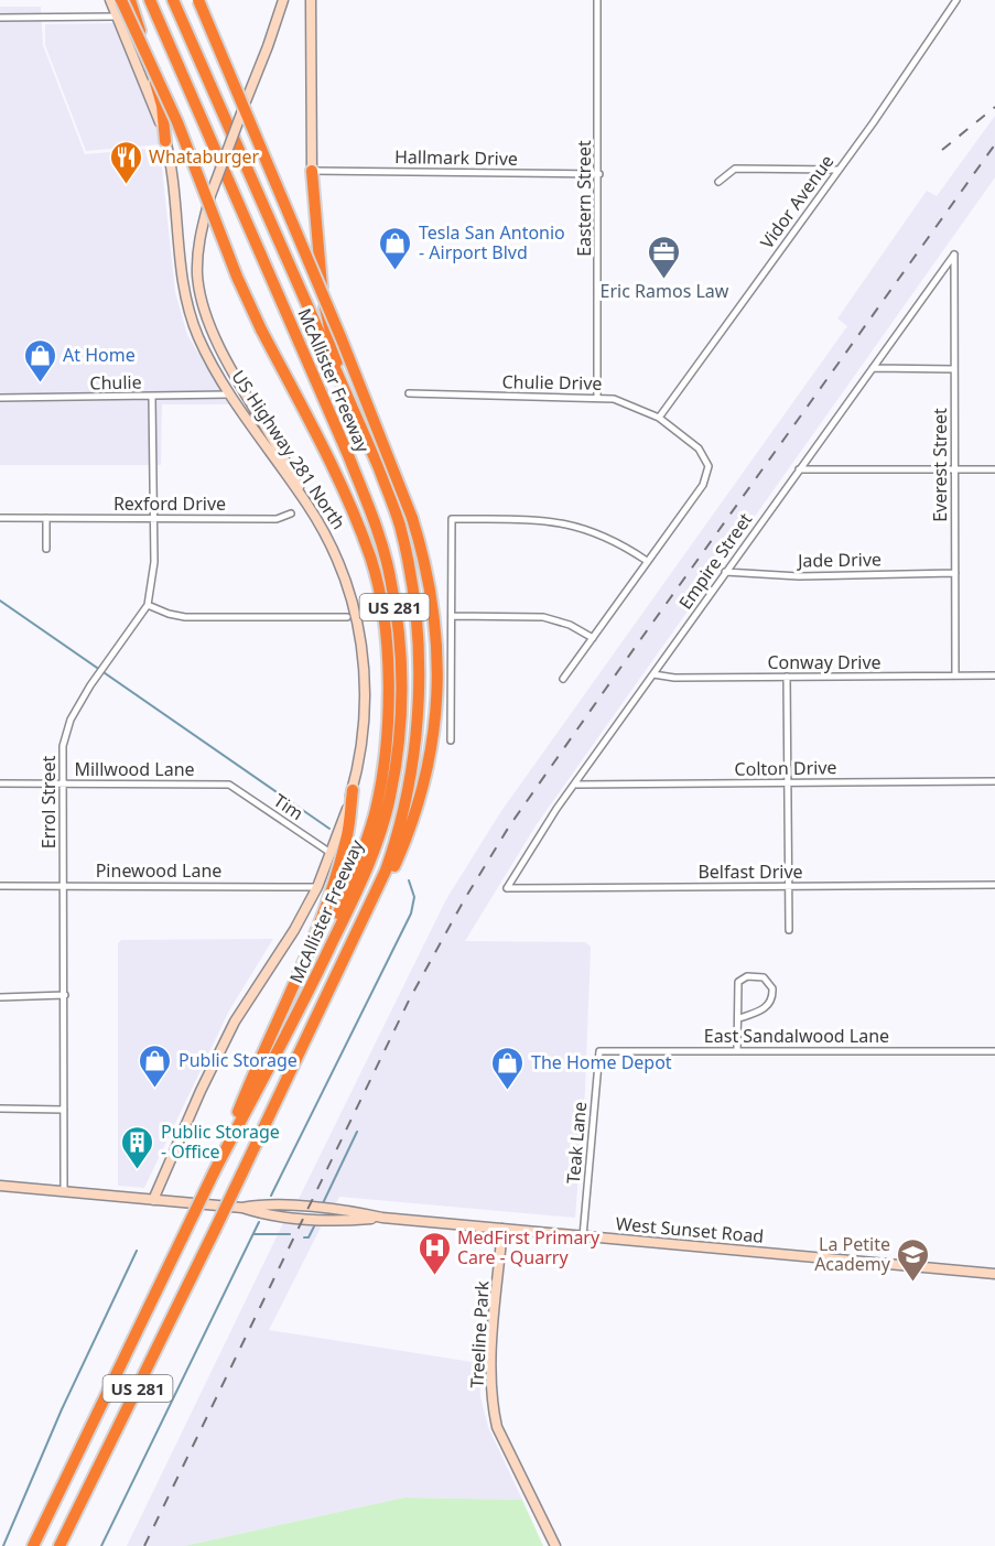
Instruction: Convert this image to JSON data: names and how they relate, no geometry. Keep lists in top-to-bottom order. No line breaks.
{"streets":{"highway":["McAllister Freeway","US 281"],"main road":["US Highway 281 North","West Sunset Road","Treeline Park"],"street":["Hallmark Drive","Eastern Street","Vidor Avenue","Chulie","Chulie Drive","Everest Street","Rexford Drive","Jade Drive","Empire Street","Conway Drive","Colton Drive","Millwood Lane","Errol Street","Tim","Pinewood Lane","Belfast Drive","East Sandalwood Lane","Teak Lane"]},"crossings":[["Hallmark Drive","Eastern Street"],["Eastern Street","Chulie Drive"],["Vidor Avenue","Chulie Drive"],["Chulie","US Highway 281 North"],["Chulie","Errol Street"],["US Highway 281 North","Tim"],["US Highway 281 North","Pinewood Lane"],["US Highway 281 North","West Sunset Road"],["Everest Street","Jade Drive"],["Everest Street","Empire Street"],["Everest Street","Conway Drive"],["Rexford Drive","Errol Street"],["Jade Drive","Empire Street"],["Empire Street","Conway Drive"],["Empire Street","Colton Drive"],["Empire Street","Belfast Drive"],["Millwood Lane","Errol Street"],["Millwood Lane","Tim"],["Errol Street","Pinewood Lane"],["Errol Street","West Sunset Road"],["East Sandalwood Lane","Teak Lane"],["Teak Lane","West Sunset Road"],["West Sunset Road","Treeline Park"]],"places":{"restaurant":["Whataburger"],"shop":["Tesla San Antonio - Airport Blvd","At Home","Public Storage","The Home Depot"],"office":["Eric Ramos Law"],"building":["Public Storage - Office"],"hospital":["MedFirst Primary Care - Quarry"],"school or university":["La Petite Academy"]}}
